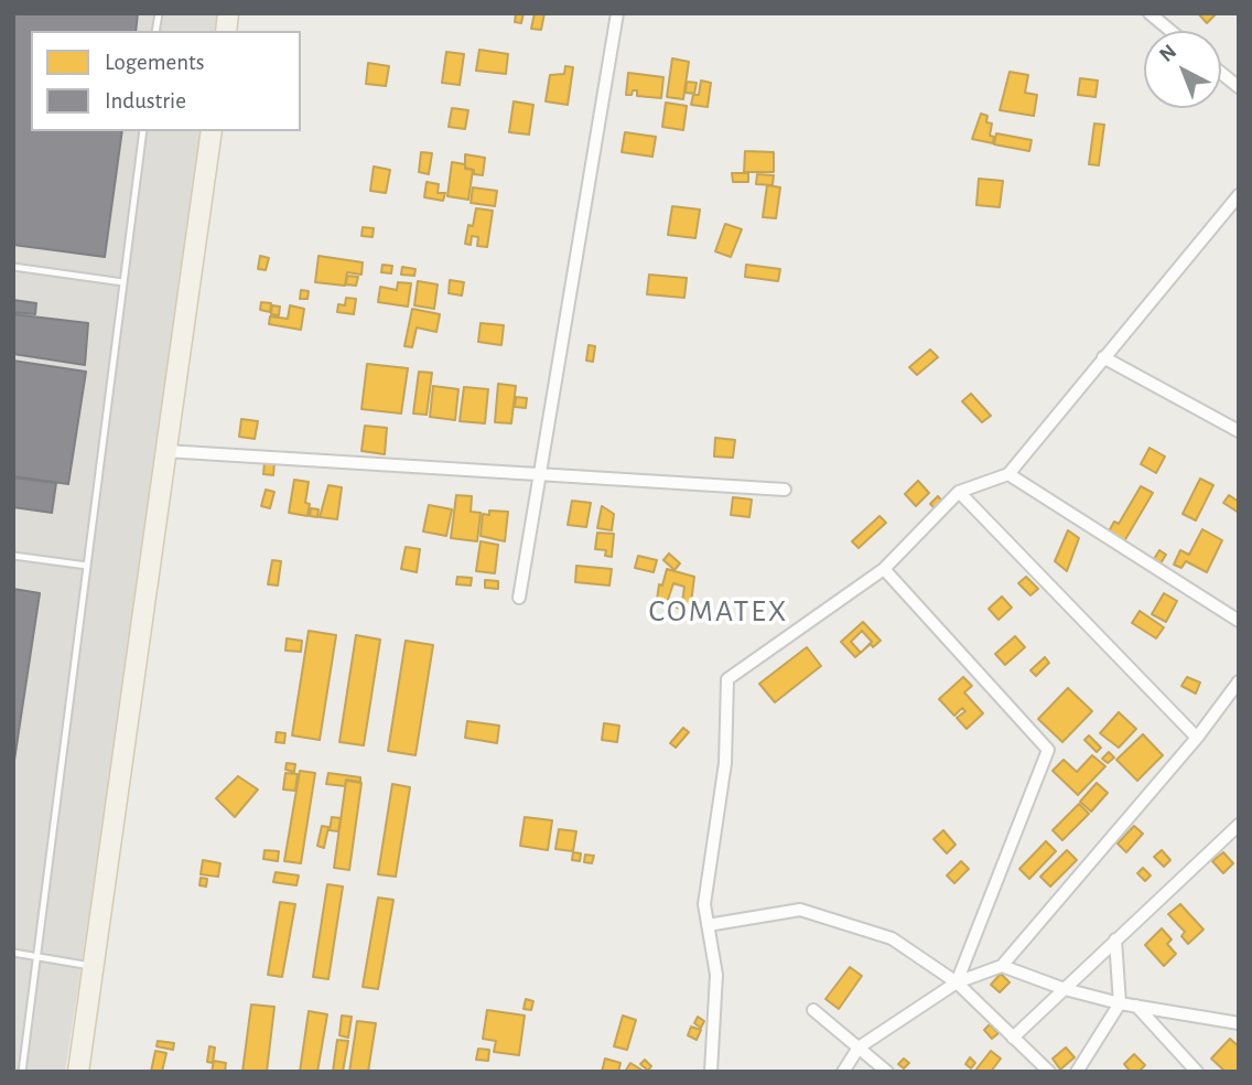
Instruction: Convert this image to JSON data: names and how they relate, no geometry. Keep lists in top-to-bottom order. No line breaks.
{"districts":["COMATEX"],"legend":["Logements","Industrie"],"north":"top left"}
